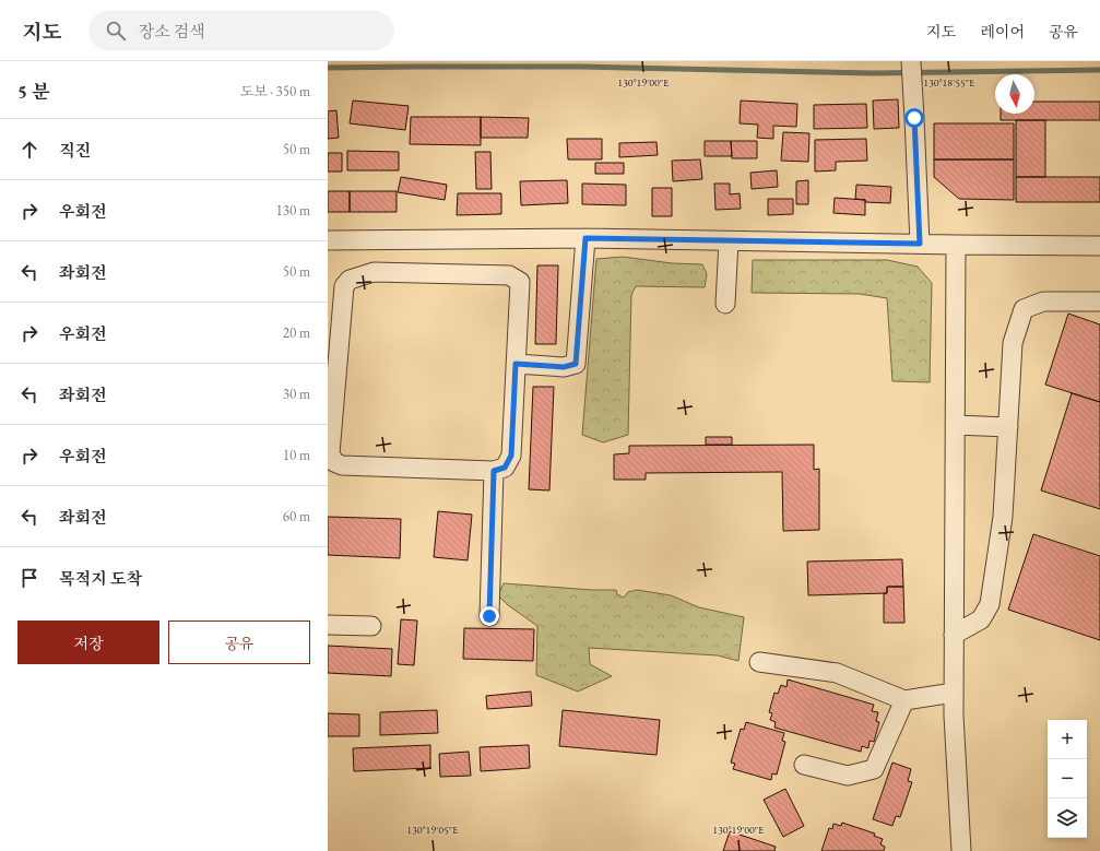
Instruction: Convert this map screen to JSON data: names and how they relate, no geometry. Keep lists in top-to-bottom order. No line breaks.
{"north":"bottom","page":{"header":"지도","search":"장소 검색","nav":["지도","레이어","공유"],"heading":["5 분","도보 · 350 m"],"list":[["직진","50 m"],["우회전","130 m"],["좌회전","50 m"],["우회전","20 m"],["좌회전","30 m"],["우회전","10 m"],["좌회전","60 m"],"목적지 도착"],"buttons":["저장","공유"],"map_buttons":["+","−"]},"coordinates":["130°19'00\"E","130°18'55\"E","130°19'05\"E"]}
